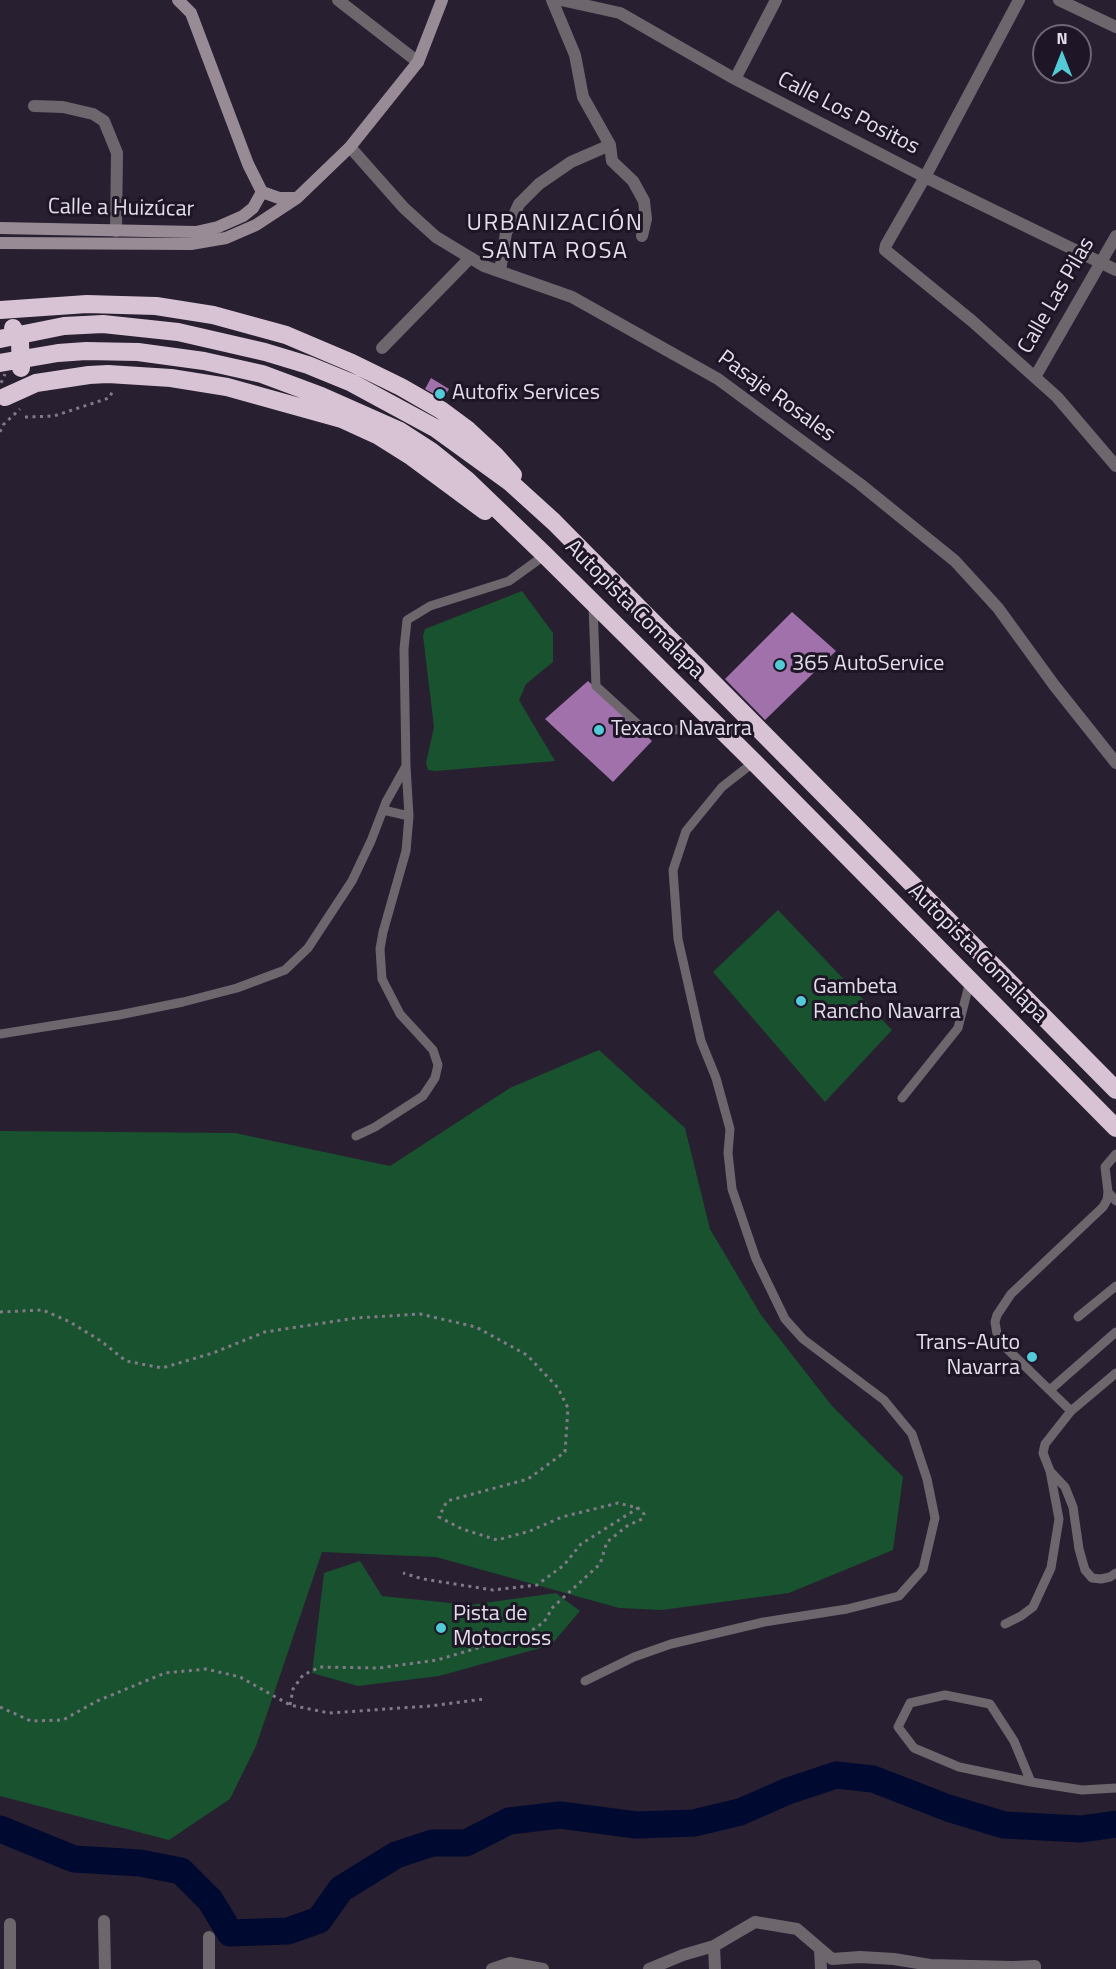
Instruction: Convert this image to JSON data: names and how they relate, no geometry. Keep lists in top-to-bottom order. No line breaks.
{"streets":{"highway":["Autopista Comalapa"],"street":["Calle Los Positos","Calle a Huizúcar","Calle Las Pilas","Pasaje Rosales"]},"crossings":[["Calle Los Positos","Calle Las Pilas"],["Calle a Huizúcar","Pasaje Rosales"]],"districts":["URBANIZACIÓN SANTA ROSA"],"places":["Autofix Services","365 AutoService","Texaco Navarra","Gambeta Rancho Navarra","Trans-Auto Navarra","Pista de Motocross"],"north":"top"}
